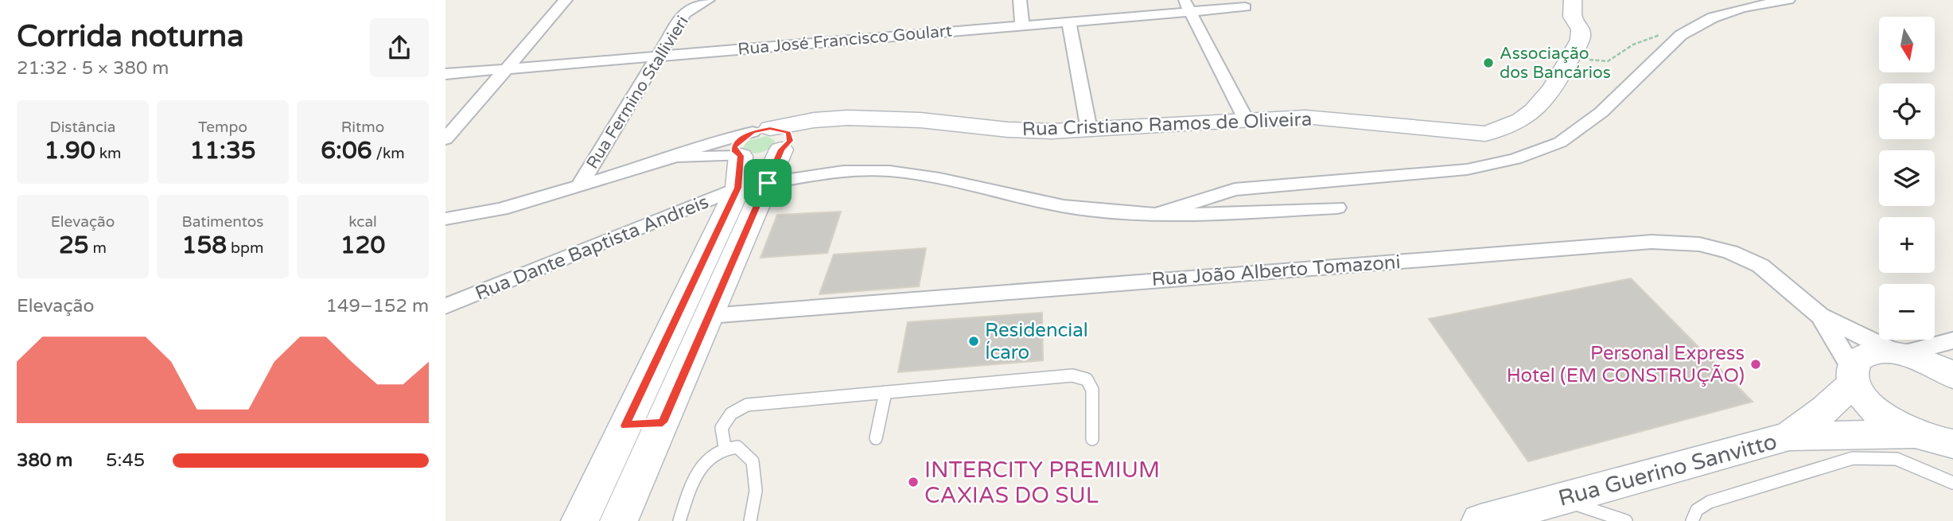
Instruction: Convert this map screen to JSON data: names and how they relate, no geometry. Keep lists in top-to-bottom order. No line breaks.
{"streets":{"main road":["Rua Cristiano Ramos de Oliveira","Rua Guerino Sanvitto"],"street":["Rua José Francisco Goulart","Rua Fermino Stallivieri","Rua Dante Baptista Andreis","Rua João Alberto Tomazoni"]},"crossings":[["Rua José Francisco Goulart","Rua Fermino Stallivieri"],["Rua Fermino Stallivieri","Rua Cristiano Ramos de Oliveira"],["Rua João Alberto Tomazoni","Rua Guerino Sanvitto"]],"places":["Associação dos Bancários","Residencial Ícaro","Personal Express Hotel (EM CONSTRUÇÃO)","INTERCITY PREMIUM CAXIAS DO SUL"],"north":"bottom","page":{"heading":["Corrida noturna","21:32 · 5 × 380 m"],"map_buttons":["+","−"],"stats":[["Distância","1.90 km"],["Tempo","11:35"],["Ritmo","6:06 /km"],["Elevação","25 m"],["Batimentos","158 bpm"],["kcal","120"]],"chart":["Elevação","149–152 m"],"list":[{"name":"380 m","note":"5:45"}]}}
